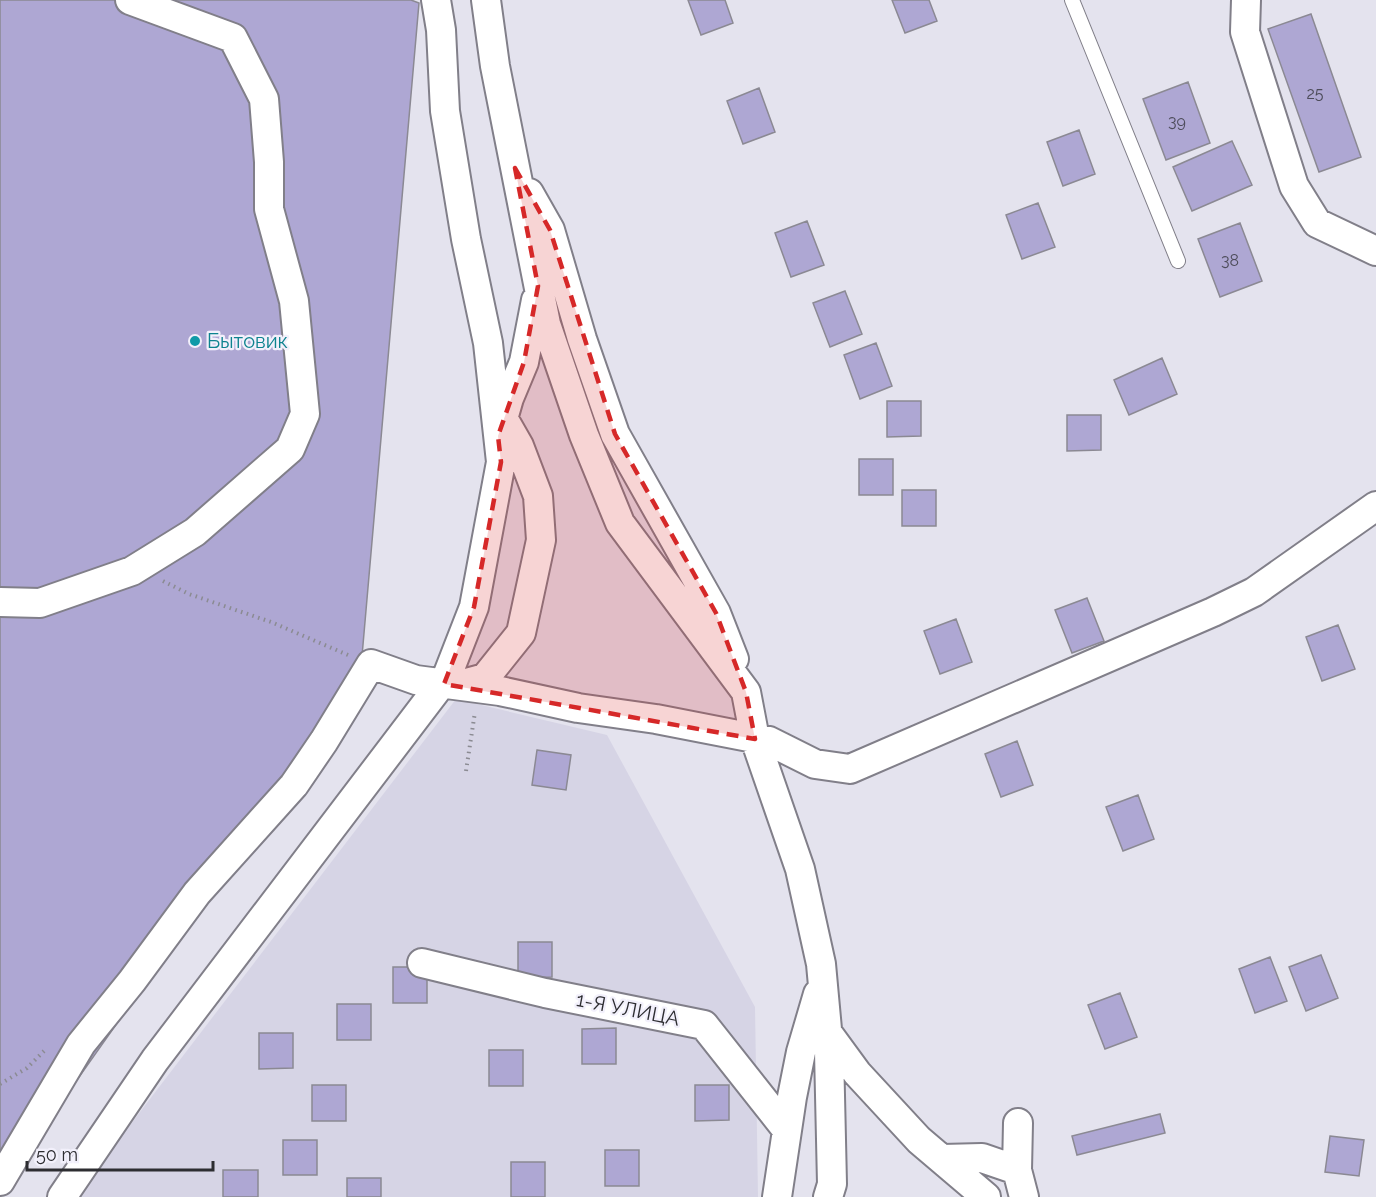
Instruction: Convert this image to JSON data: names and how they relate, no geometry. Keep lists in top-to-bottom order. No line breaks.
{"streets":{"street":["1-Я УЛИЦА"]},"places":["Бытовик"],"house_numbers":["25","39","38"],"scale_bar":"50 m"}
